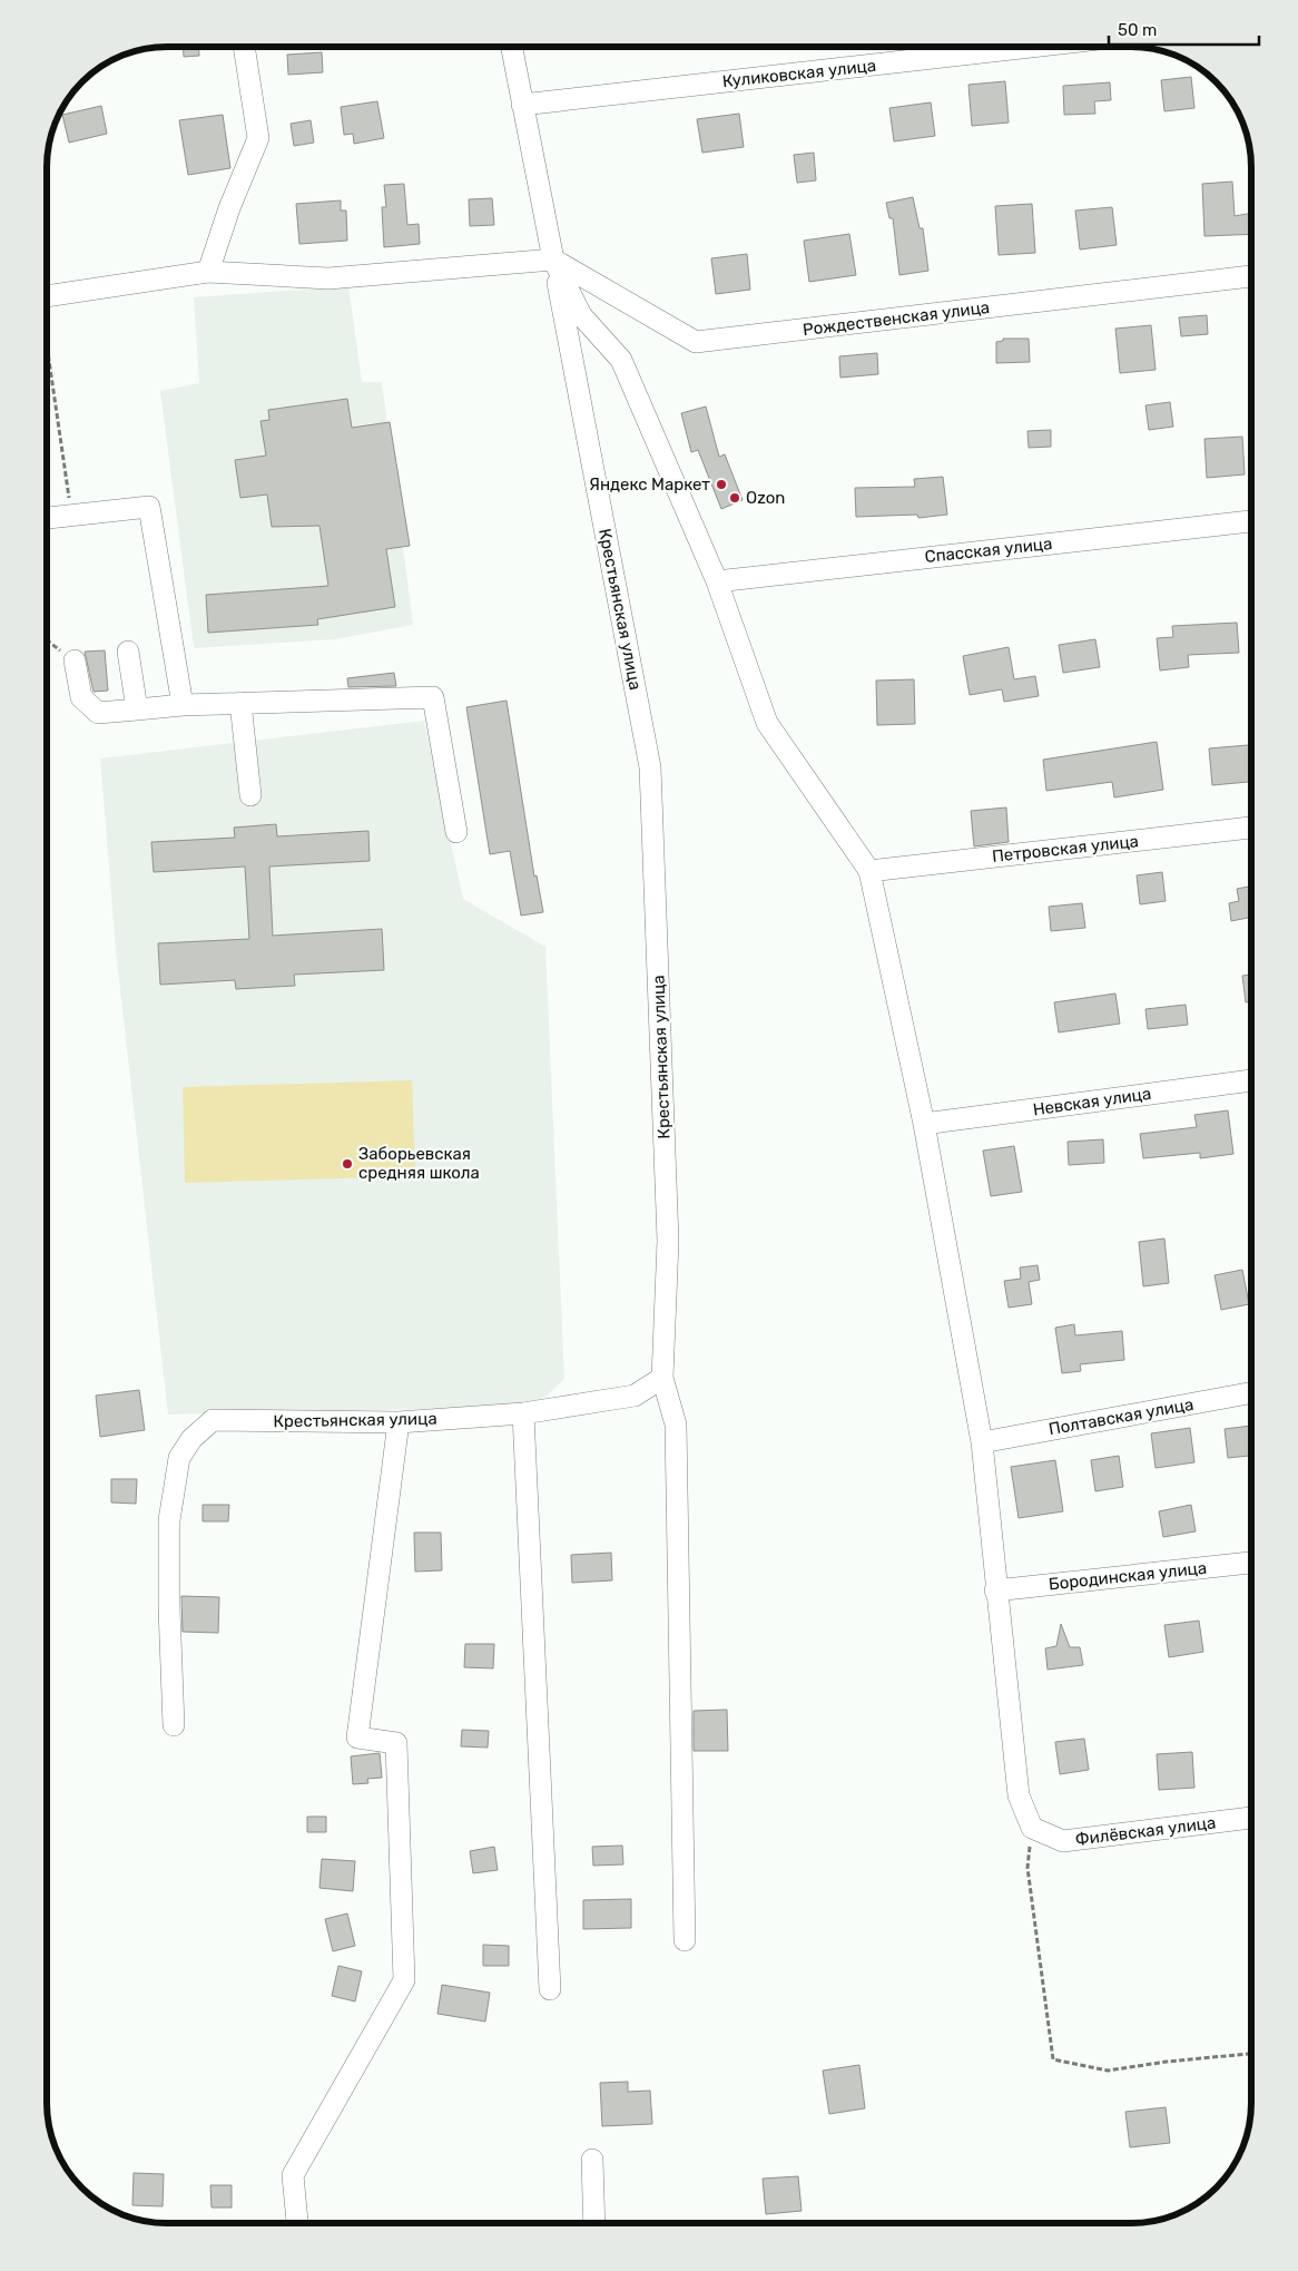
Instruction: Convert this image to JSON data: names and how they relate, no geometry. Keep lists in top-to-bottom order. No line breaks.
{"streets":{"street":["Куликовская улица","Рождественская улица","Спасская улица","Крестьянская улица","Петровская улица","Невская улица","Полтавская улица","Бородинская улица","Филёвская улица"]},"crossings":[["Куликовская улица","Крестьянская улица"],["Рождественская улица","Крестьянская улица"],["Бородинская улица","Филёвская улица"]],"places":["Яндекс Маркет","Ozon","Заборьевская средняя школа"],"scale_bar":"50 m"}
